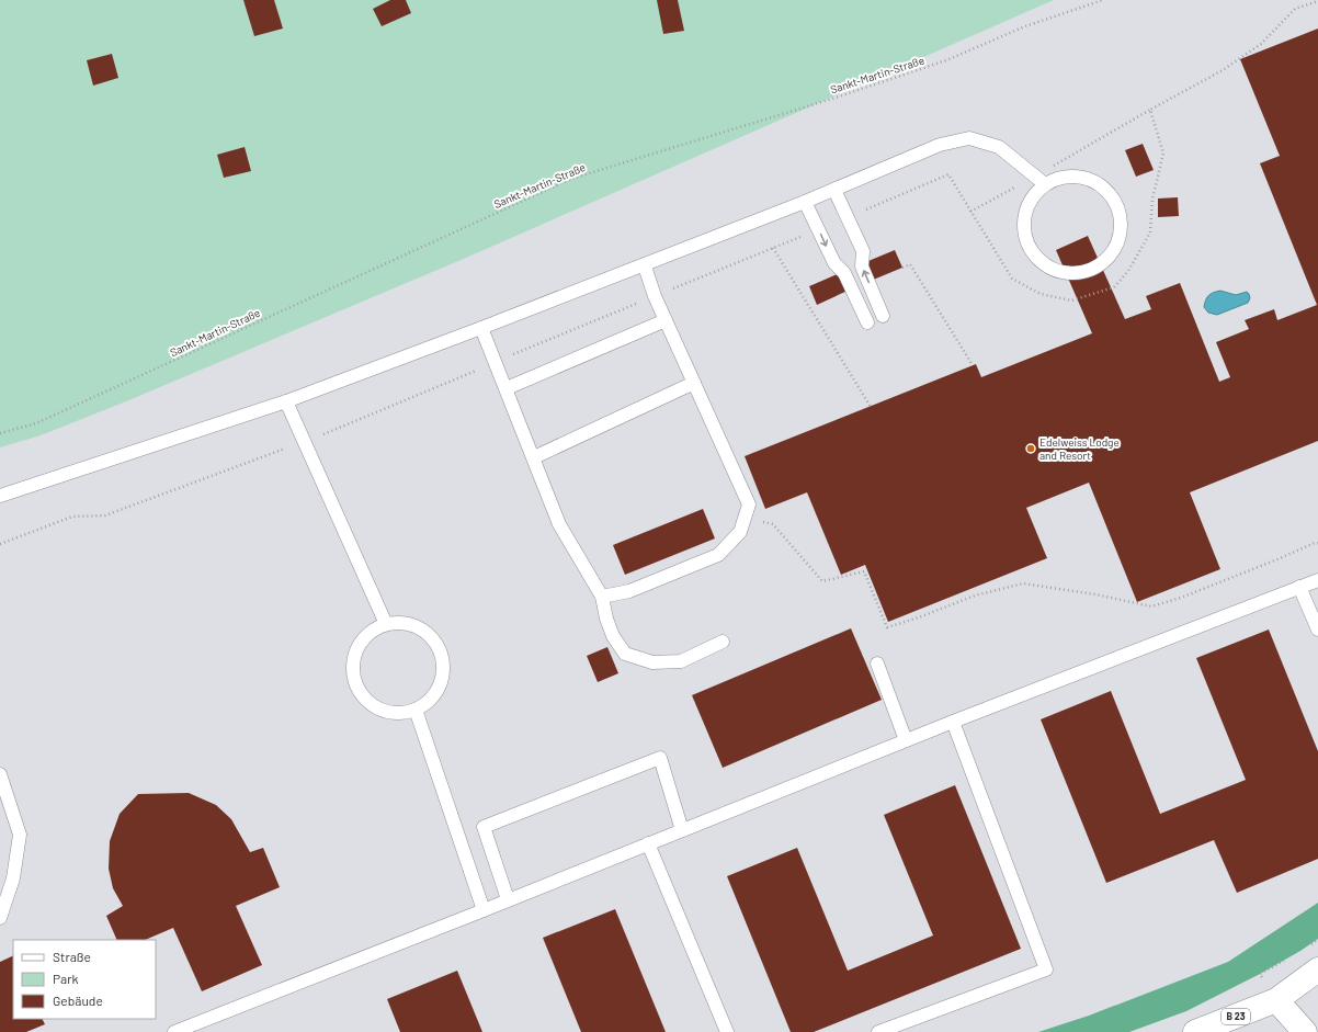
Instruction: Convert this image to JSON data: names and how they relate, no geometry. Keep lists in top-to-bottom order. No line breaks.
{"streets":{"main road":["B 23"],"path":["Sankt-Martin-Straße"]},"places":["Edelweiss Lodge and Resort"],"legend":["Straße","Park","Gebäude"]}
